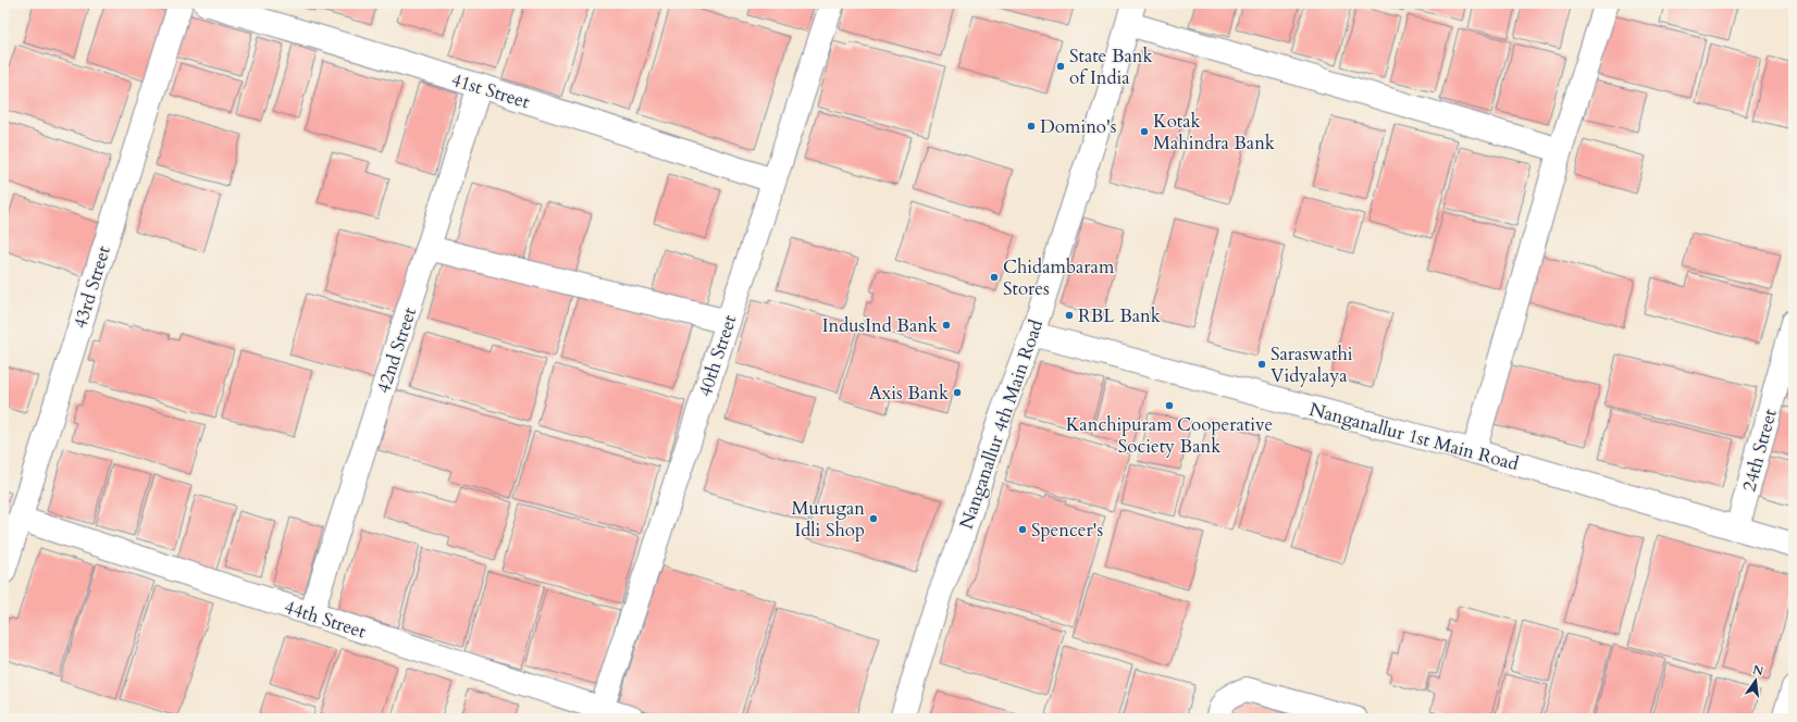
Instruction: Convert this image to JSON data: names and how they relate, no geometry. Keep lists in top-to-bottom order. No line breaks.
{"streets":{"street":["41st Street","43rd Street","42nd Street","40th Street","Nanganallur 4th Main Road","Nanganallur 1st Main Road","24th Street","44th Street"]},"crossings":[["41st Street","42nd Street"],["41st Street","40th Street"],["43rd Street","44th Street"],["42nd Street","44th Street"],["40th Street","44th Street"],["Nanganallur 4th Main Road","Nanganallur 1st Main Road"],["Nanganallur 1st Main Road","24th Street"]],"places":["State Bank of India","Domino's","Kotak Mahindra Bank","Chidambaram Stores","RBL Bank","IndusInd Bank","Saraswathi Vidyalaya","Axis Bank","Kanchipuram Cooperative Society Bank","Murugan Idli Shop","Spencer's"],"north":"top"}
